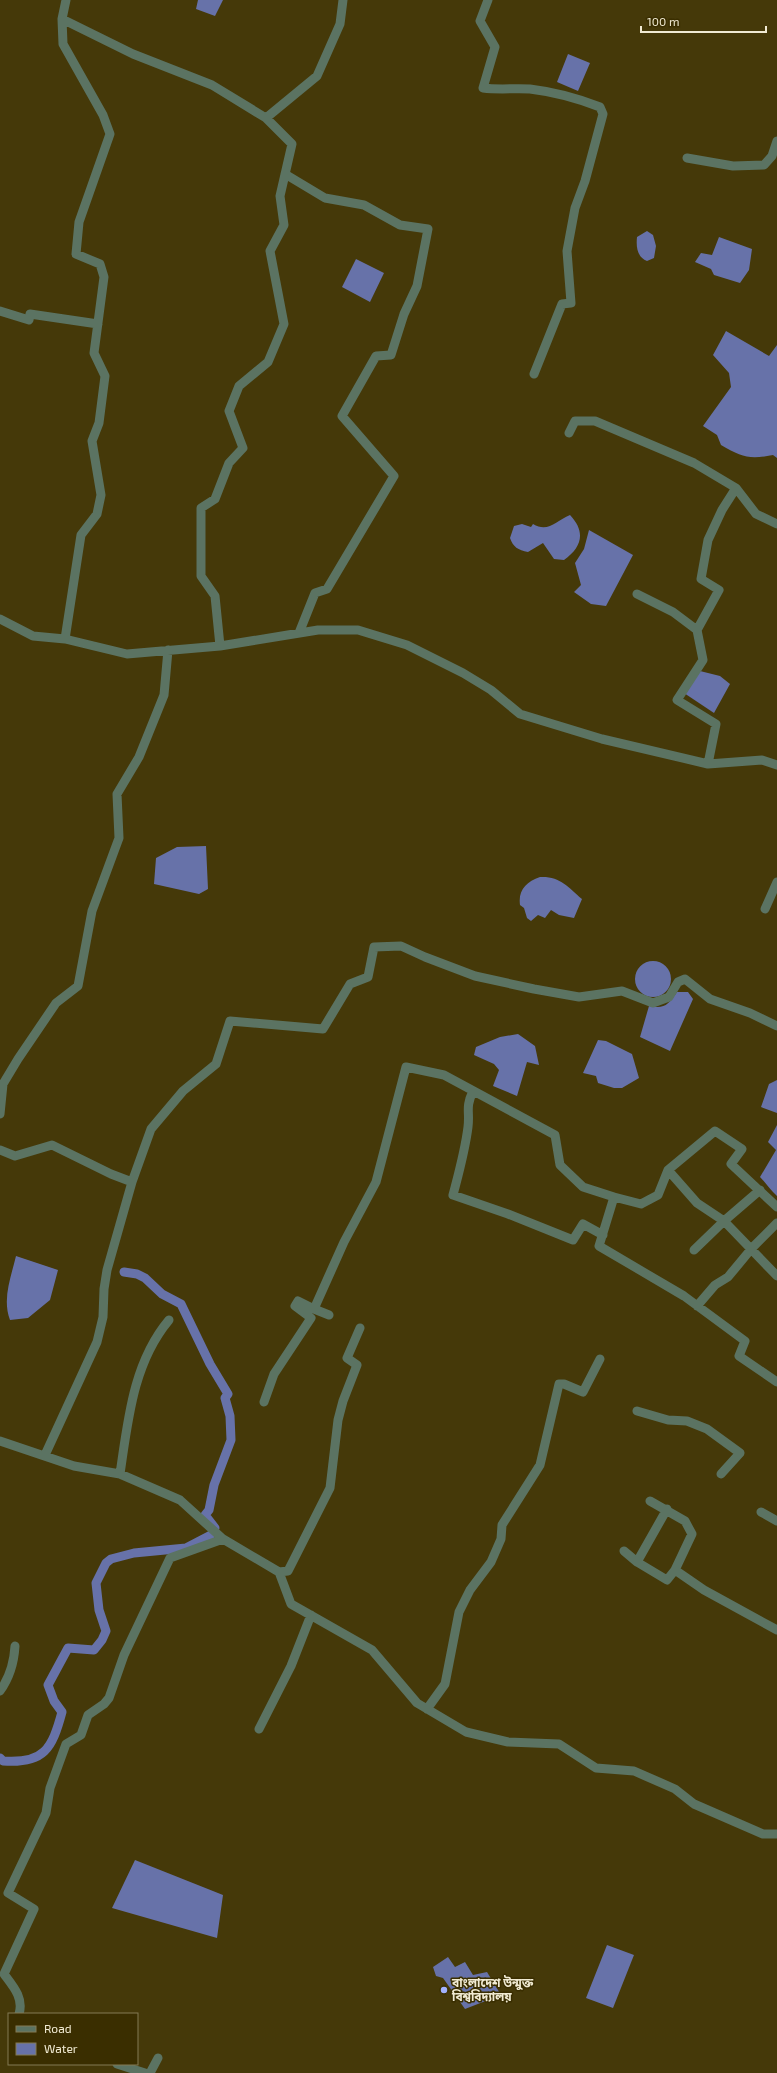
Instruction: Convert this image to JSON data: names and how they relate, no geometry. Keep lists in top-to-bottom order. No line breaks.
{"places":["বাংলাদেশ উন্মুক্ত বিশ্ববিদ্যালয়"],"legend":["Road","Water"],"scale_bar":"100 m"}
